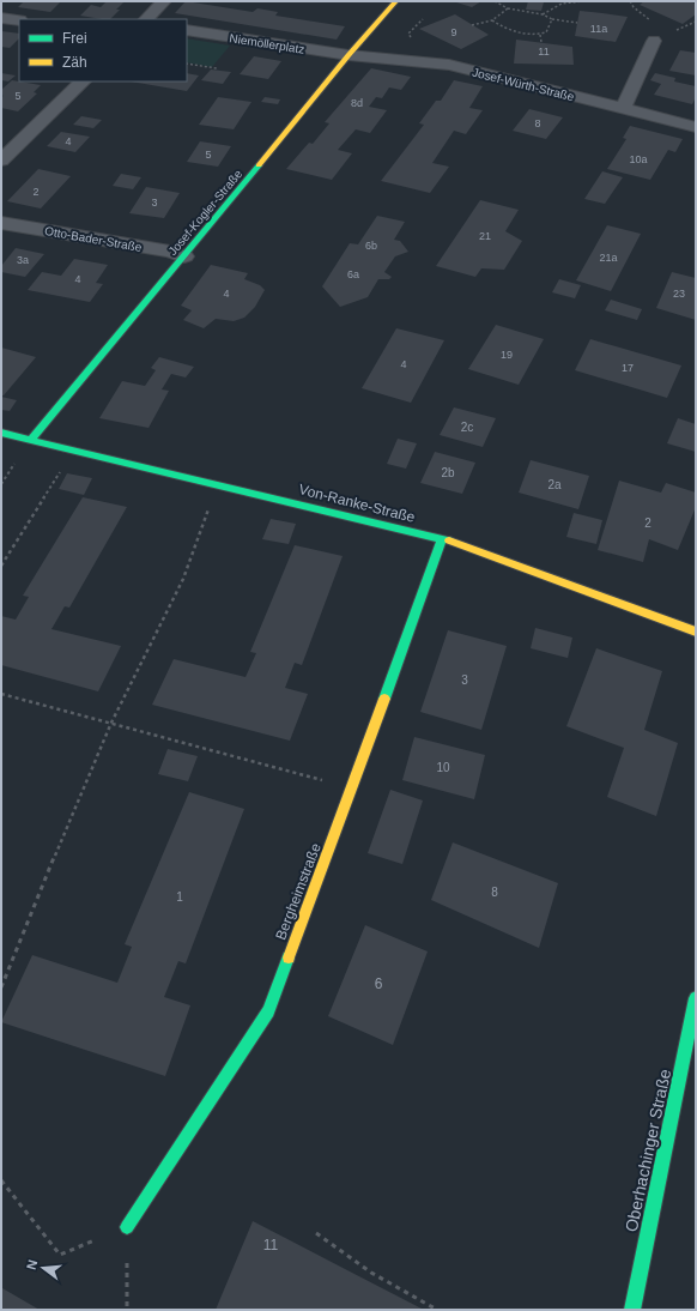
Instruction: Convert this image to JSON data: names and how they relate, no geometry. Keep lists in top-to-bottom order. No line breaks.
{"streets":{"street":["Niemöllerplatz","Josef-Würth-Straße","Josef-Kogler-Straße","Otto-Bader-Straße","Von-Ranke-Straße","Bergheimstraße","Oberhachinger Straße"]},"crossings":[["Niemöllerplatz","Josef-Würth-Straße"],["Niemöllerplatz","Josef-Kogler-Straße"],["Josef-Würth-Straße","Josef-Kogler-Straße"],["Josef-Kogler-Straße","Otto-Bader-Straße"],["Josef-Kogler-Straße","Von-Ranke-Straße"],["Von-Ranke-Straße","Bergheimstraße"]],"house_numbers":["11a","9","11","5","8d","8","4","5","10a","2","3","21","6b","21a","3a","6a","4","4","23","19","4","17","2c","2b","2a","2","3","10","8","1","6","11"],"legend":["Frei","Zäh"],"north":"left"}
